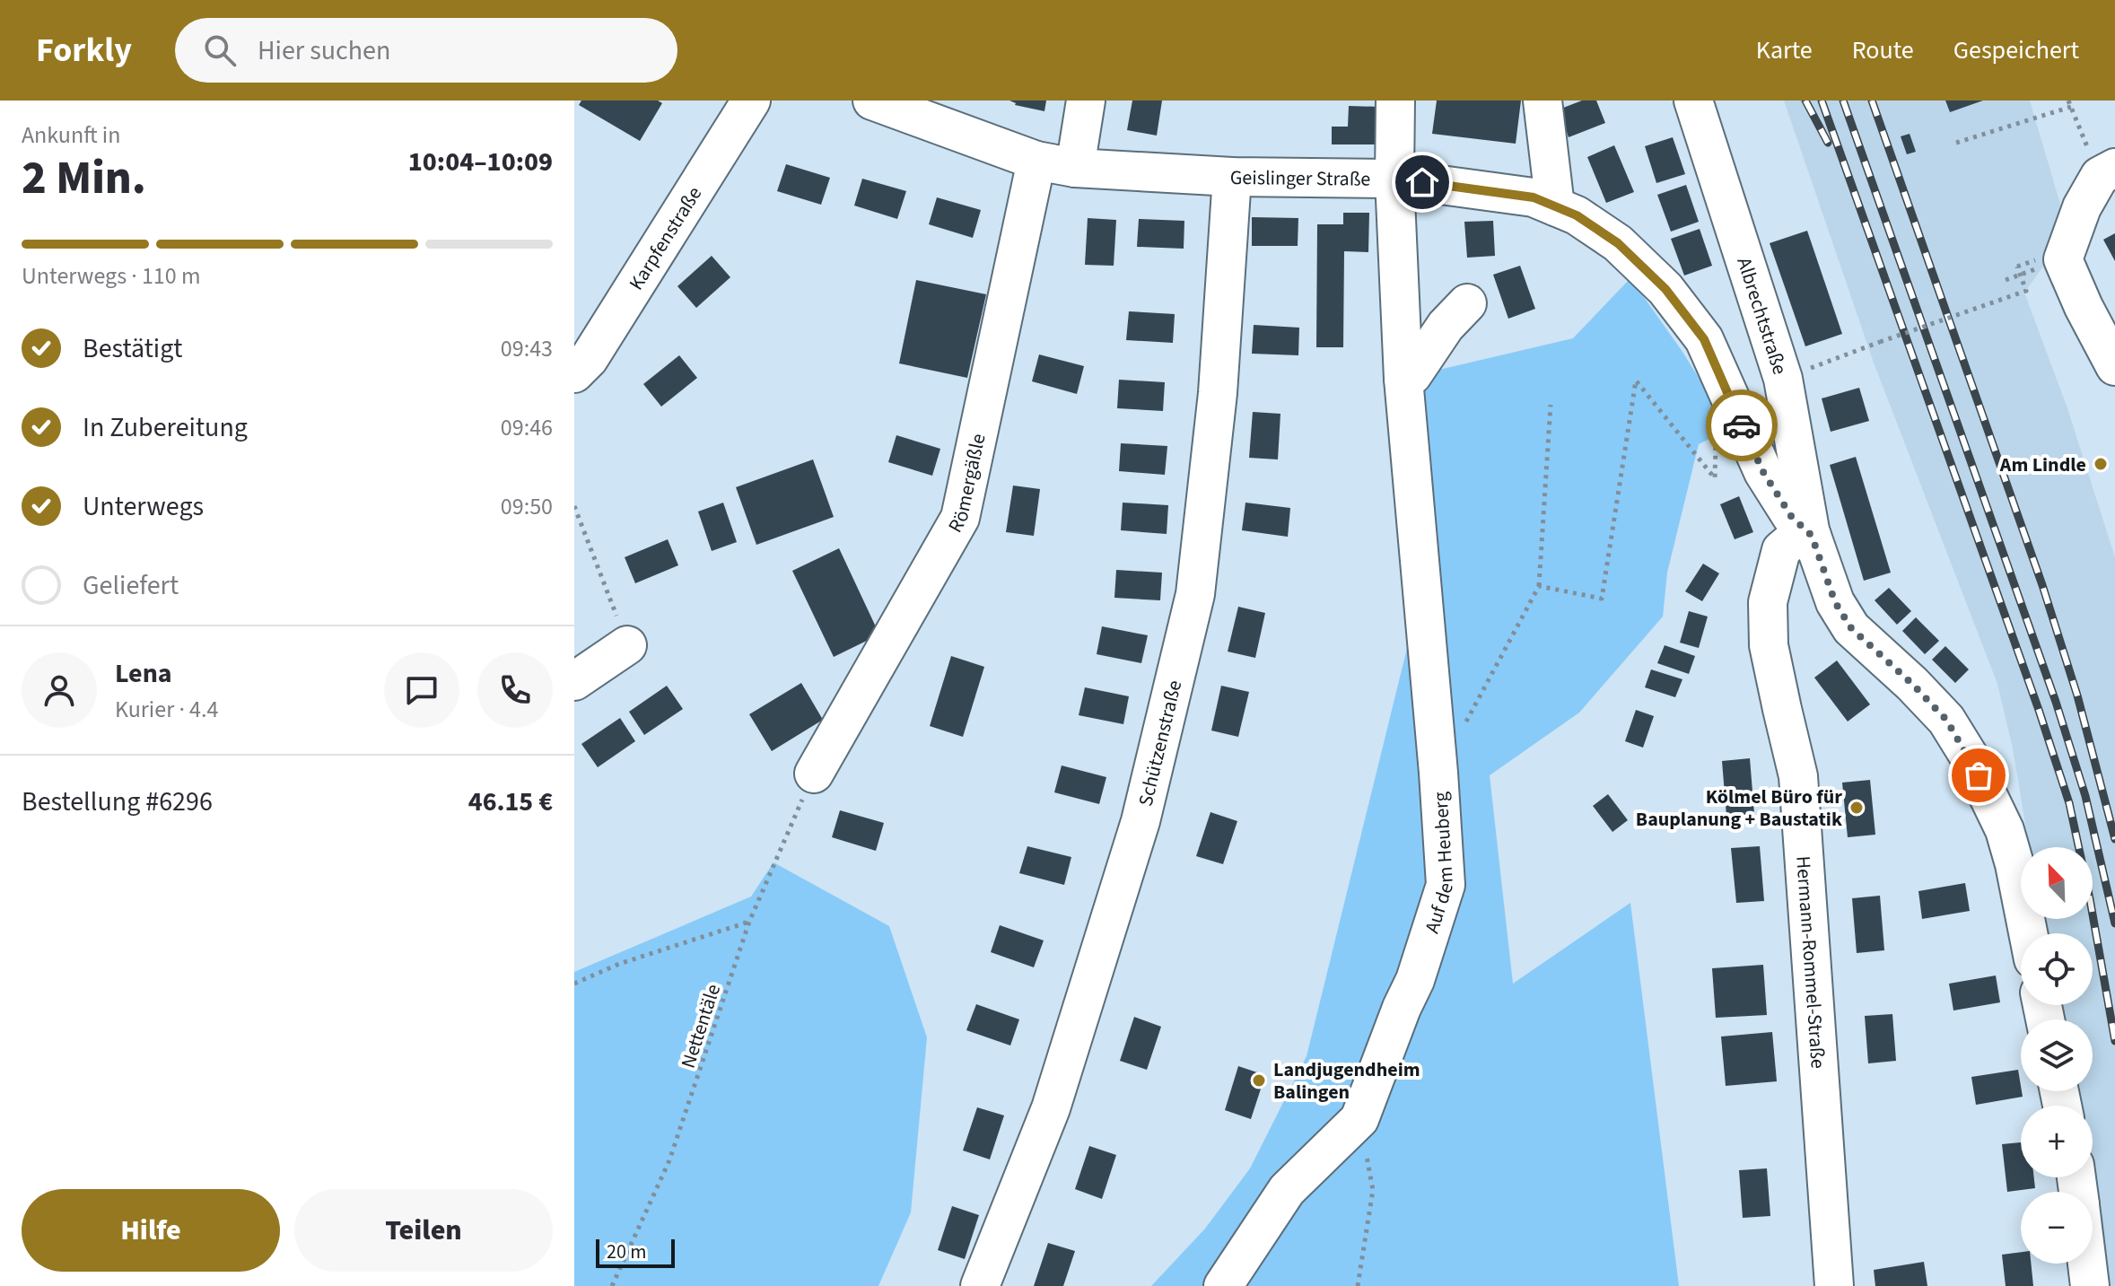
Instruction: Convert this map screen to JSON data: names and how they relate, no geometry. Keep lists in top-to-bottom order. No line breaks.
{"streets":{"street":["Geislinger Straße","Karpfenstraße","Albrechtstraße","Römergäßle","Schützenstraße","Auf dem Heuberg","Hermann-Rommel-Straße"],"path":["Nettentäle"]},"crossings":[["Geislinger Straße","Albrechtstraße"],["Geislinger Straße","Römergäßle"],["Geislinger Straße","Schützenstraße"],["Geislinger Straße","Auf dem Heuberg"],["Geislinger Straße","Hermann-Rommel-Straße"],["Albrechtstraße","Hermann-Rommel-Straße"],["Römergäßle","Nettentäle"]],"places":["Am Lindle","Kölmel Büro für Bauplanung + Baustatik","Landjugendheim Balingen"],"scale_bar":"20 m","north":"top left","page":{"header":"Forkly","search":"Hier suchen","nav":["Karte","Route","Gespeichert"],"heading":["2 Min.","Ankunft in","10:04–10:09"],"panel":["Lena","Kurier · 4.4","Bestellung #6296","46.15 €"],"bar":"Unterwegs · 110 m","list":[["Bestätigt","09:43"],["In Zubereitung","09:46"],["Unterwegs","09:50"],"Geliefert"],"map_buttons":["+","−"],"buttons":["Hilfe","Teilen"],"scale":"20 m"}}
